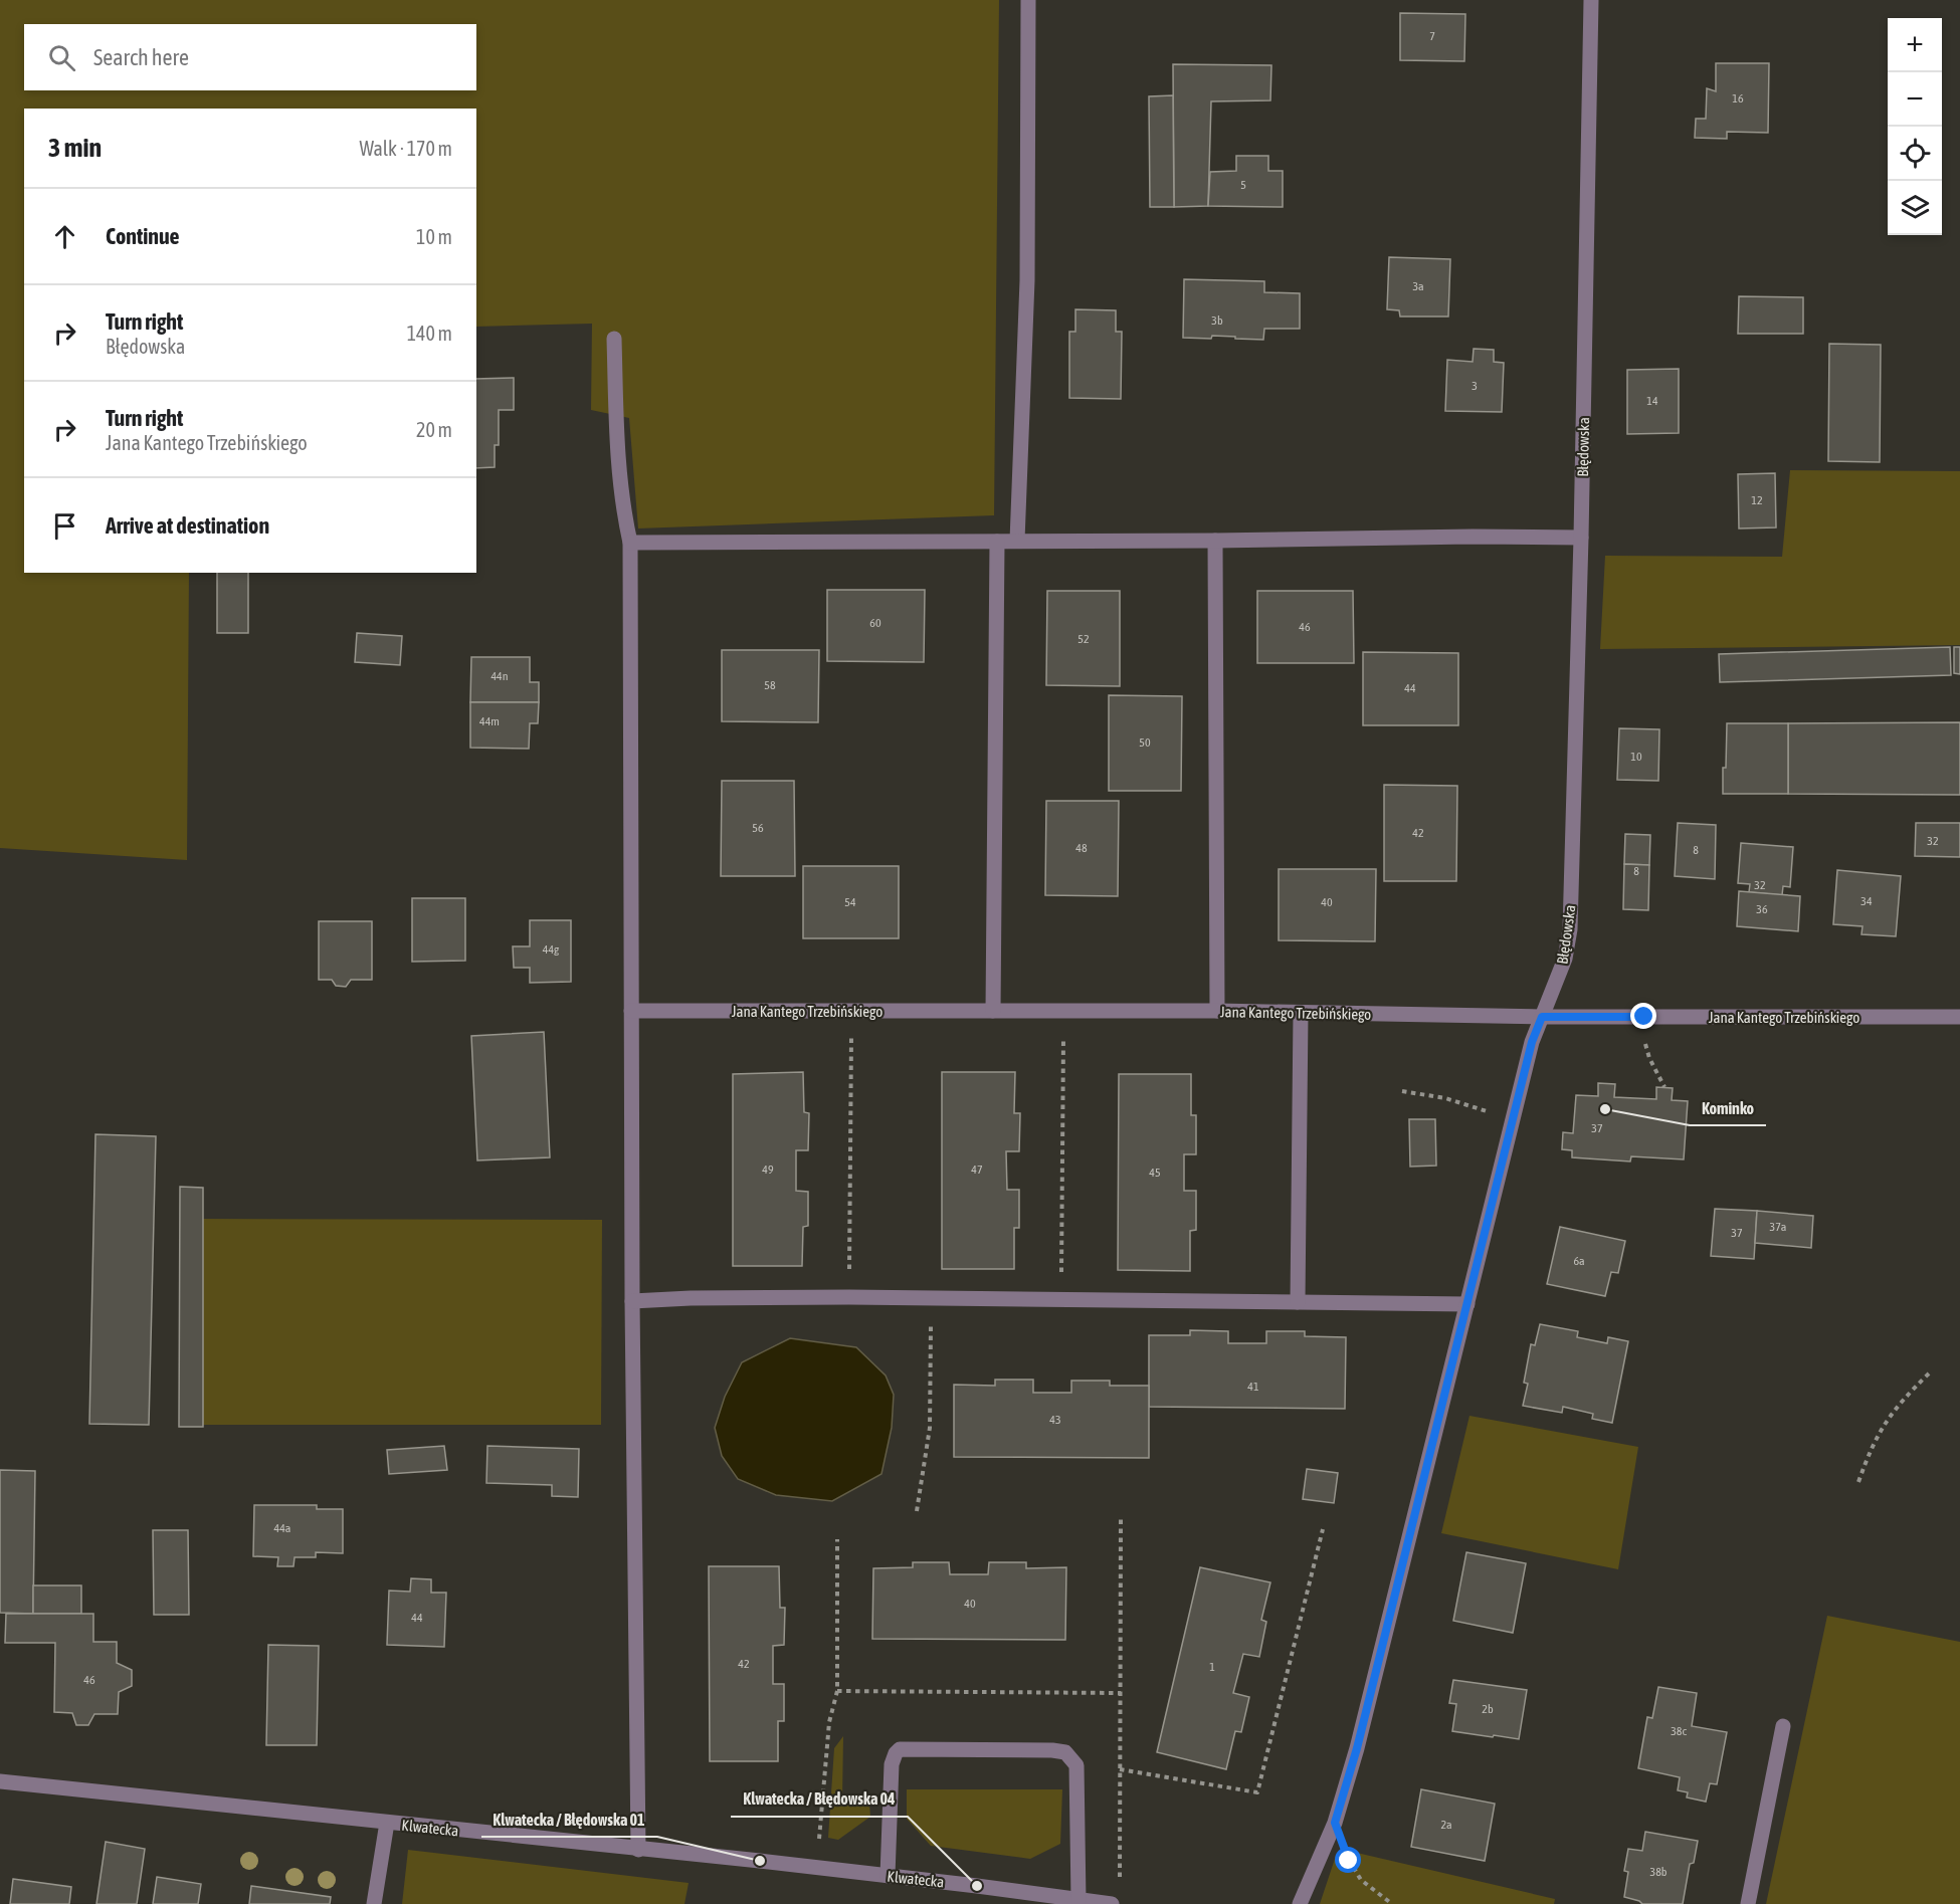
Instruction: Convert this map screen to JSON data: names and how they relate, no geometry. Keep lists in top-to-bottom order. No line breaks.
{"streets":{"street":["Błędowska","Jana Kantego Trzebińskiego","Klwatecka"]},"crossings":[["Błędowska","Jana Kantego Trzebińskiego"]],"places":["Kominko","Klwatecka / Błędowska 01","Klwatecka / Błędowska 04"],"house_numbers":["7","16","5","3a","3b","3","14","12","60","46","52","44n","58","44","44m","50","10","56","42","32","48","8","8","32","34","54","40","36","44g","37","49","47","45","37a","37","6a","41","43","44a","40","44","42","1","46","2b","38c","2a","38b"],"page":{"map_buttons":["+","−"],"search":"Search here","heading":["3 min","Walk · 170 m"],"list":[["Continue","10 m"],["Turn right","Błędowska","140 m"],["Turn right","Jana Kantego Trzebińskiego","20 m"],"Arrive at destination"]}}
